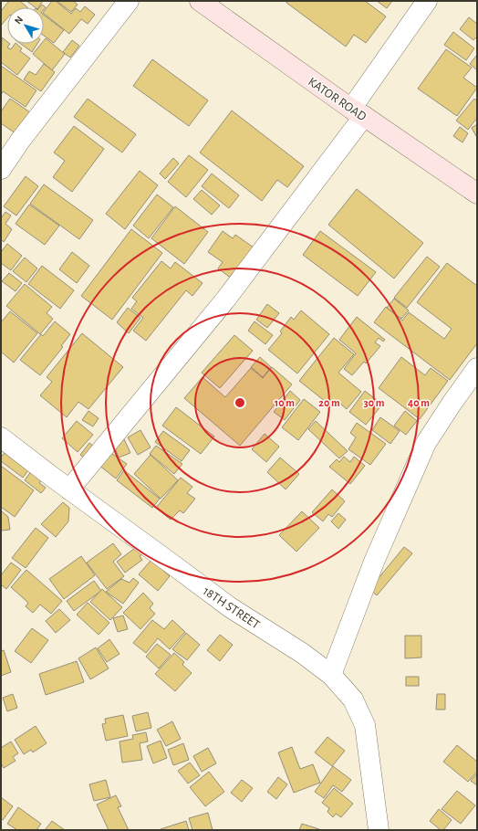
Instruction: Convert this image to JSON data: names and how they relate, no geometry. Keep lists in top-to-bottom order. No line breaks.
{"streets":{"main road":["KATOR ROAD"],"street":["18TH STREET"]},"north":"top left","rings":["10 m","20 m","30 m","40 m"]}
